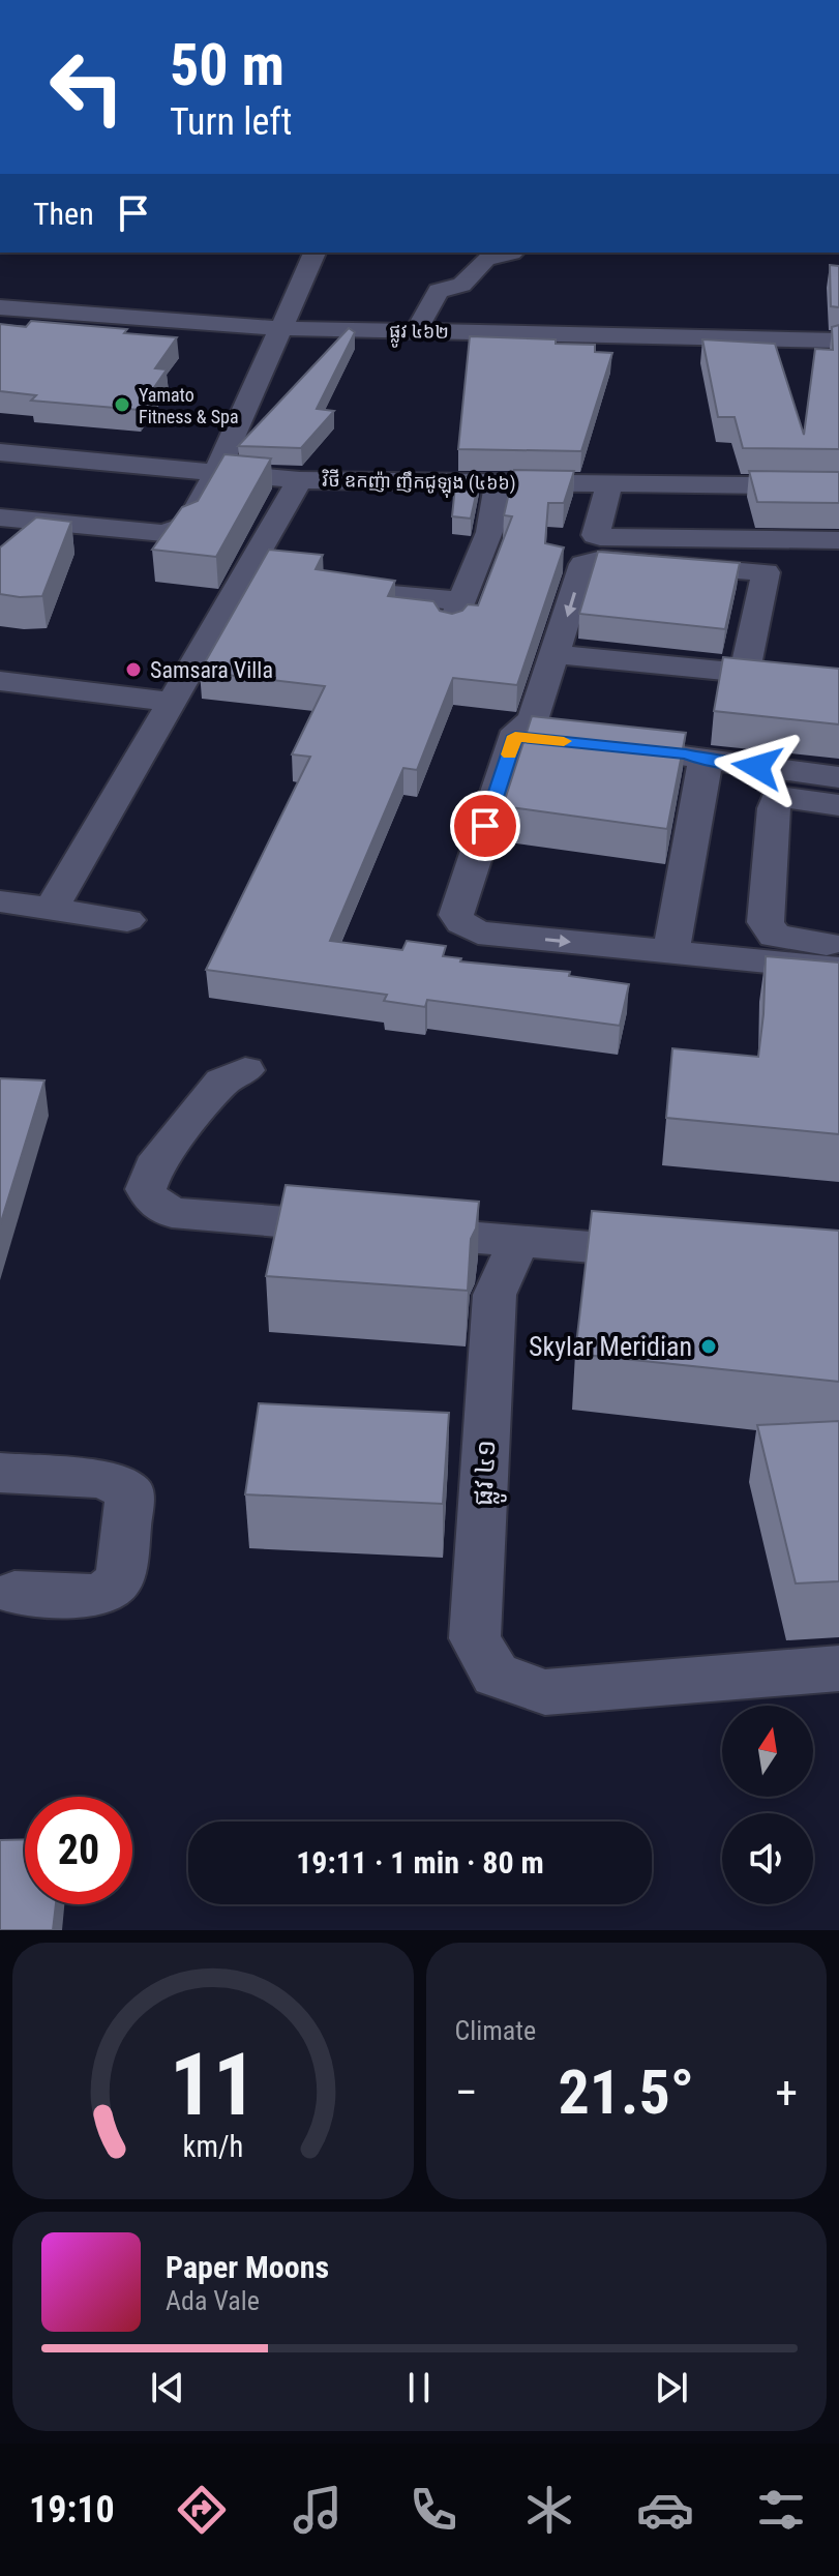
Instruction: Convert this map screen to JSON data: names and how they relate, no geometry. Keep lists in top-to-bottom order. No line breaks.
{"streets":{"street":["ផ្លូវ ៤៦២","វិថី ឧកញ៉ា ញឹកជូឡុង (៤៦៦)","ផ្លូវ ៤១"]},"places":["Yamato Fitness & Spa","Samsara Villa","Skylar Meridian"],"north":"top","page":{"turn":["50 m","Turn left"],"then":"Then","limit":"20","trip":"19:11 · 1 min · 80 m","tile":"Climate","heat":["−","21.5°","+"],"song":["Paper Moons","Ada Vale"],"tabs":"19:10","gauge":["11","km/h"]}}
